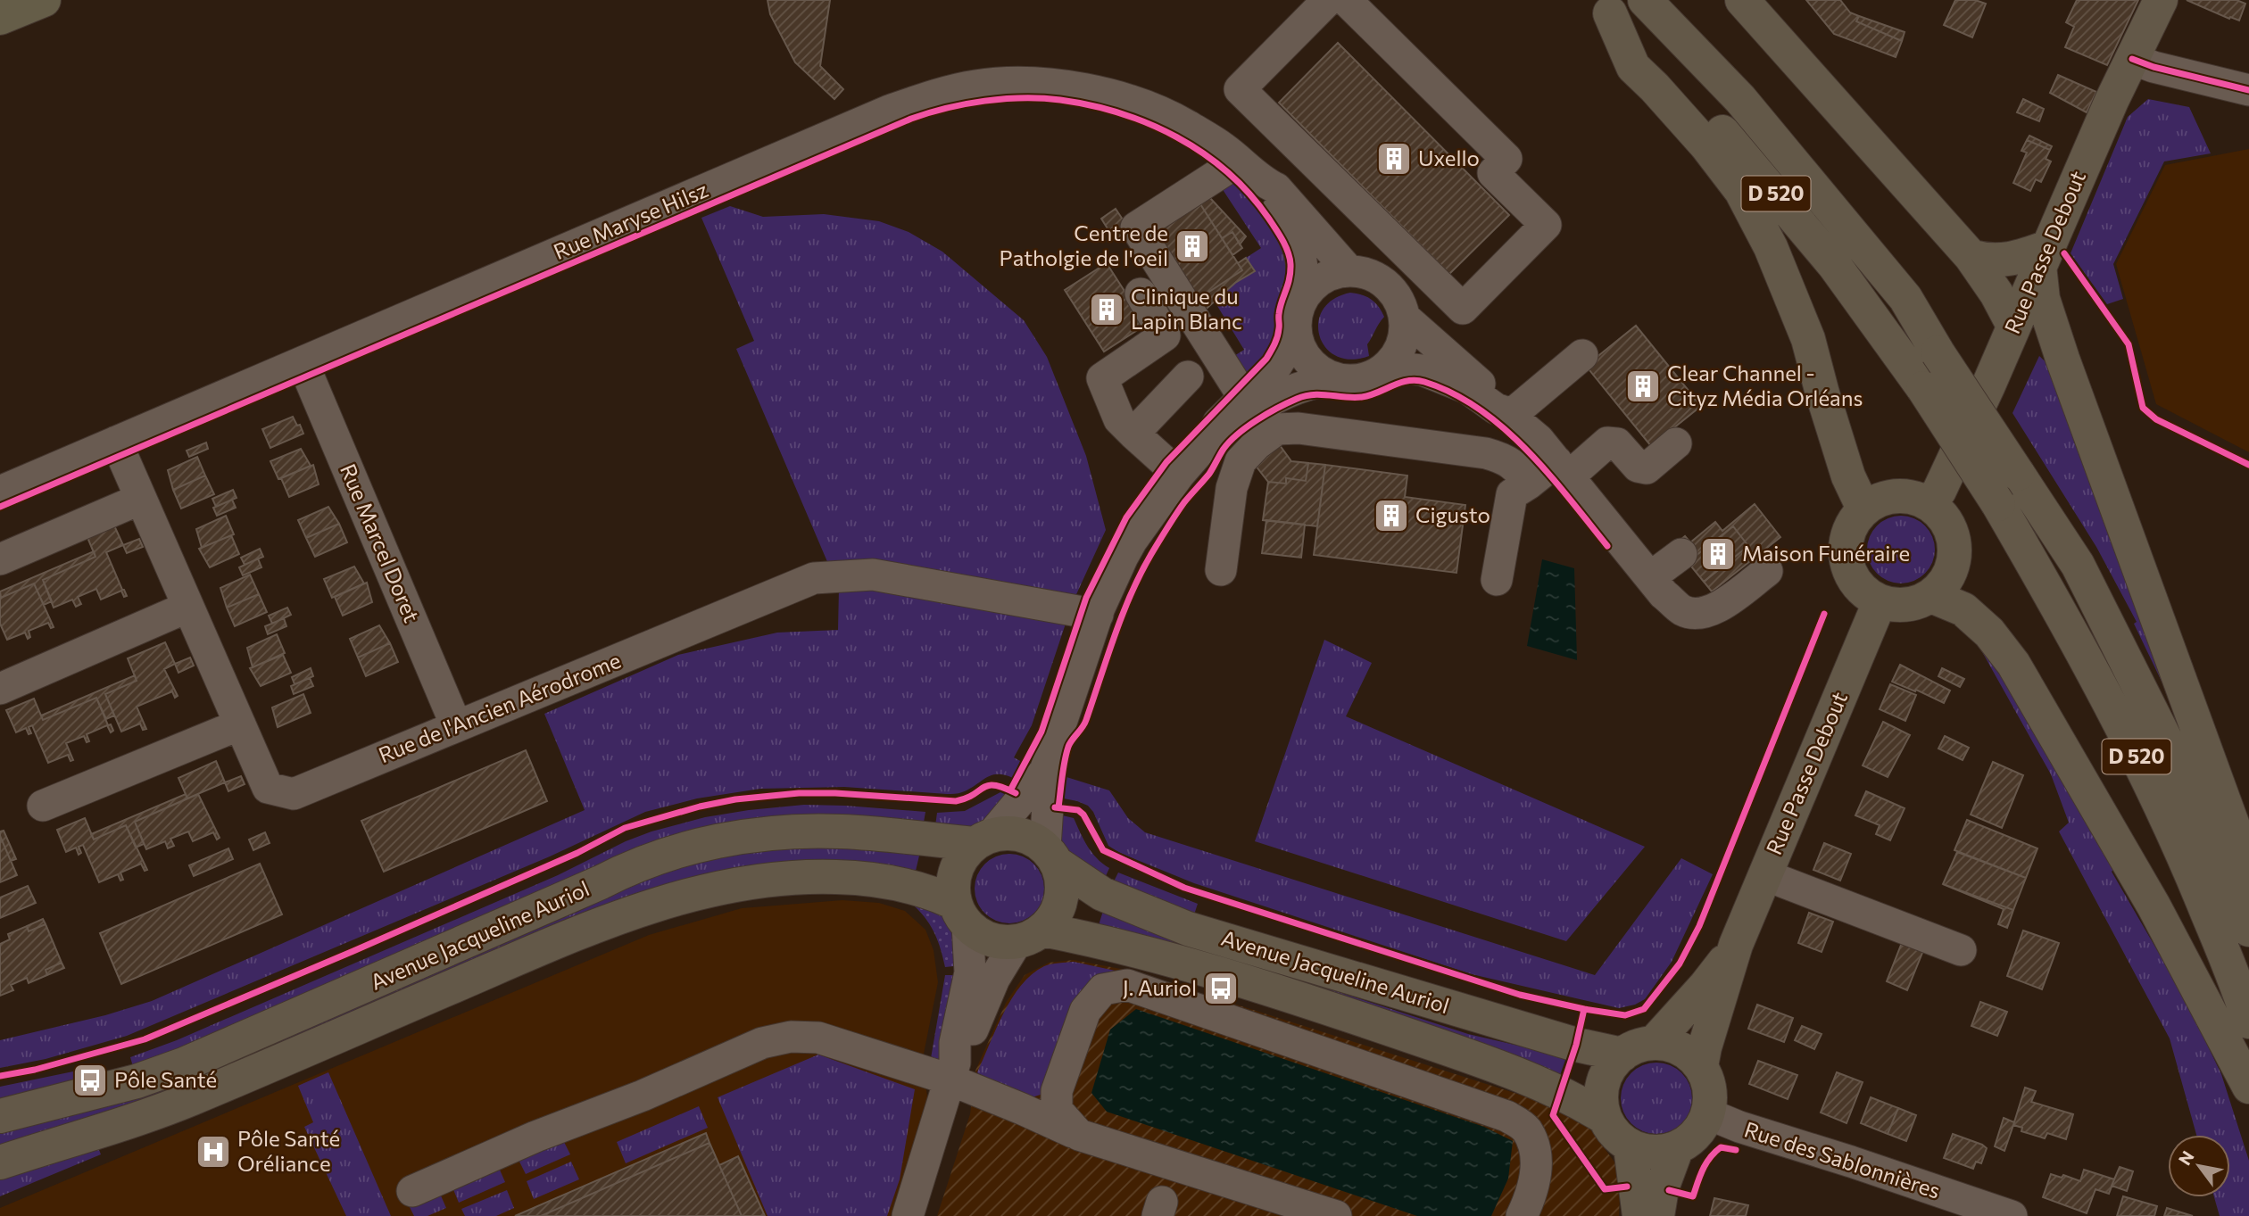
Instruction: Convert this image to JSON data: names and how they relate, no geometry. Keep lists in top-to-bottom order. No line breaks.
{"streets":{"main road":["D 520","Rue Passe Debout","Avenue Jacqueline Auriol"],"street":["Rue Maryse Hilsz","Rue Marcel Doret","Rue de l'Ancien Aérodrome","Rue des Sablonnières"]},"crossings":[["Rue Maryse Hilsz","Rue Marcel Doret"],["Rue Maryse Hilsz","Rue de l'Ancien Aérodrome"],["Rue Passe Debout","Avenue Jacqueline Auriol"],["Rue Passe Debout","Rue des Sablonnières"],["Rue Marcel Doret","Rue de l'Ancien Aérodrome"],["Avenue Jacqueline Auriol","Rue des Sablonnières"]],"places":{"building":["Uxello","Centre de Patholgie de l'oeil","Clinique du Lapin Blanc","Clear Channel - Cityz Média Orléans","Cigusto","Maison Funéraire"],"bus stop":["J. Auriol","Pôle Santé"],"hospital":["Pôle Santé Oréliance"]},"north":"top left"}
